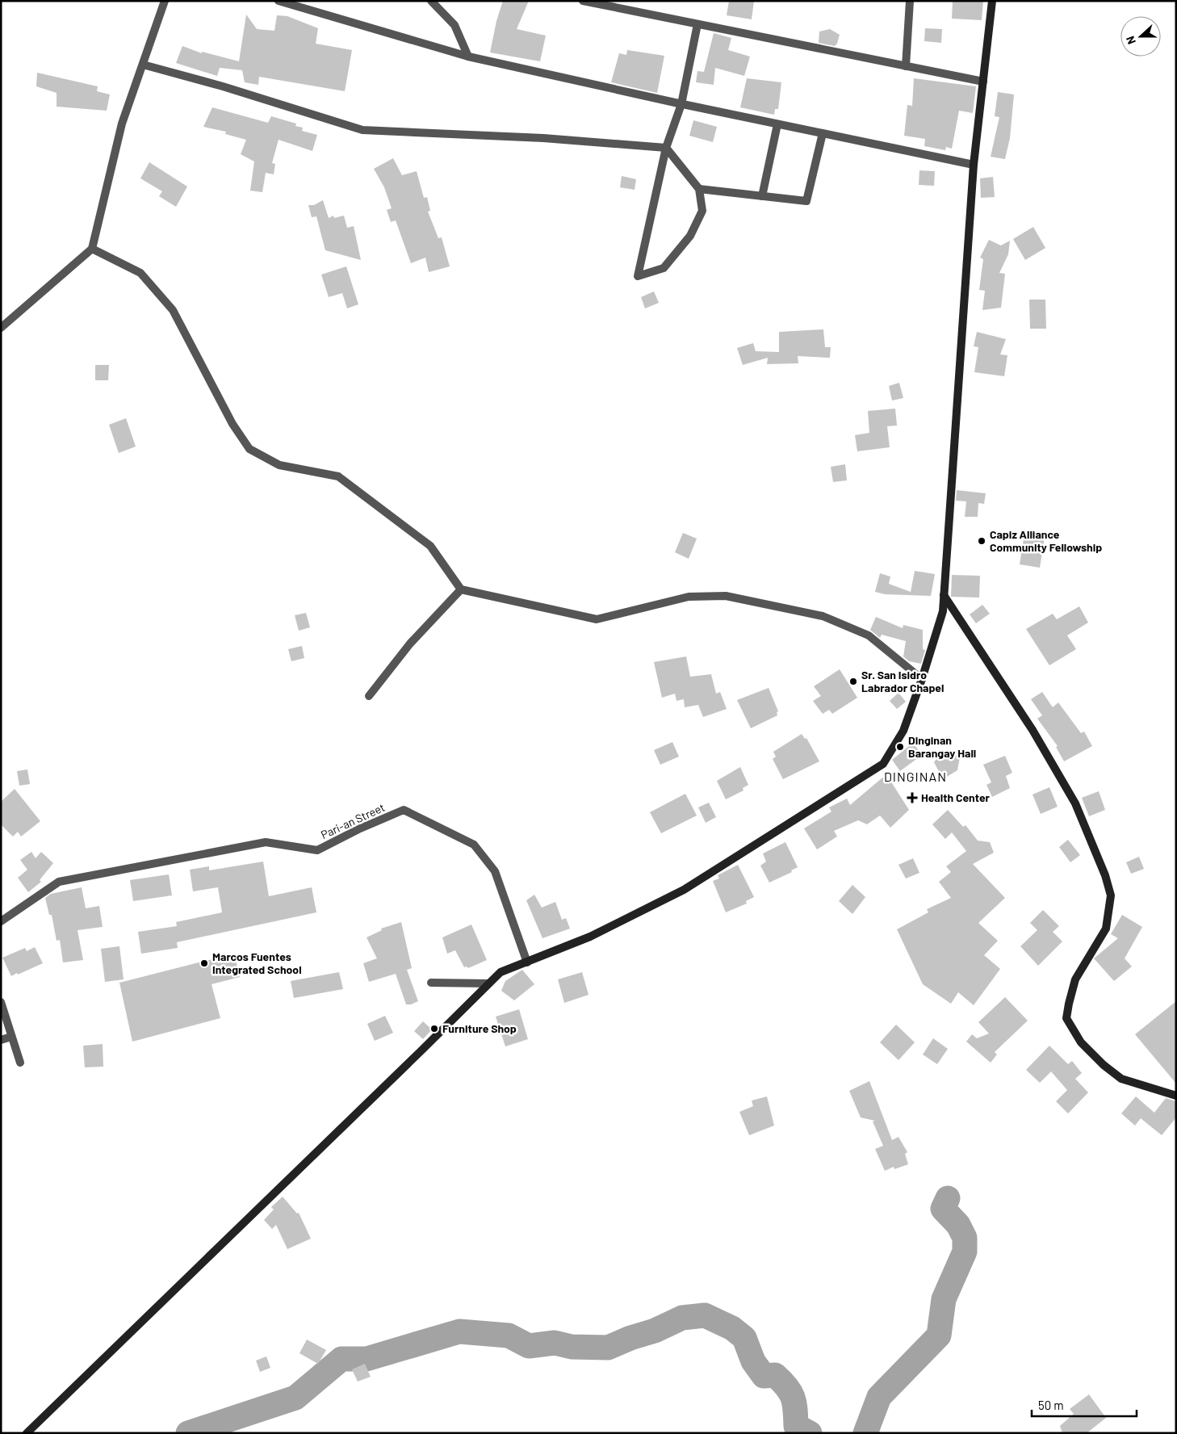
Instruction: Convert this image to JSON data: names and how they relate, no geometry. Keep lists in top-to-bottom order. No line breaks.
{"streets":{"street":["Pari-an Street"]},"districts":["DINGINAN"],"places":{"other":["Capiz Alliance Community Fellowship","Sr. San Isidro Labrador Chapel","Dinginan Barangay Hall","Marcos Fuentes Integrated School","Furniture Shop"],"health":["Health Center"]},"scale_bar":"50 m","north":"left"}
